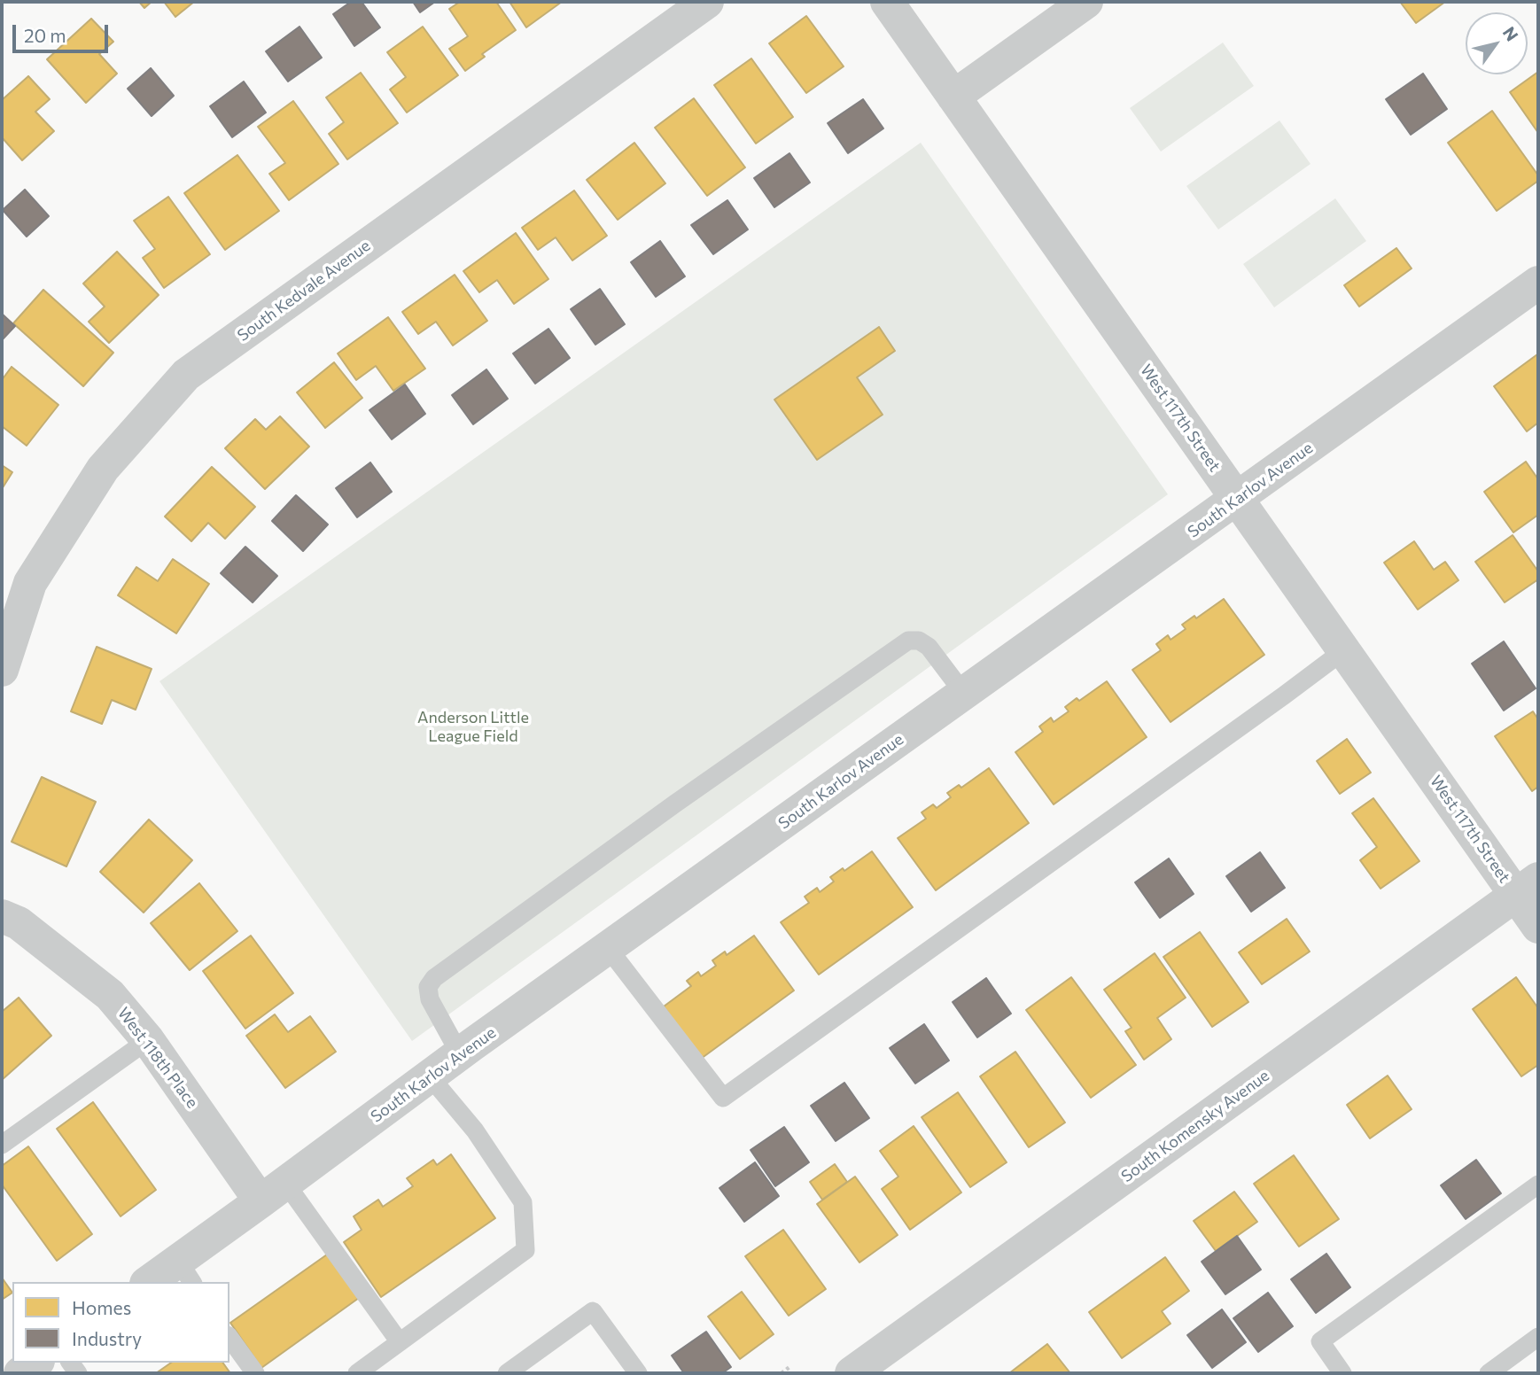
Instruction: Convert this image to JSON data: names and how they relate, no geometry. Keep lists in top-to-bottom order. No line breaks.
{"streets":{"street":["South Kedvale Avenue","West 117th Street","South Karlov Avenue","West 118th Place","South Komensky Avenue"]},"crossings":[["West 117th Street","South Karlov Avenue"],["West 117th Street","South Komensky Avenue"],["South Karlov Avenue","West 118th Place"]],"parks":["Anderson Little League Field"],"legend":["Homes","Industry"],"scale_bar":"20 m","north":"top right"}
